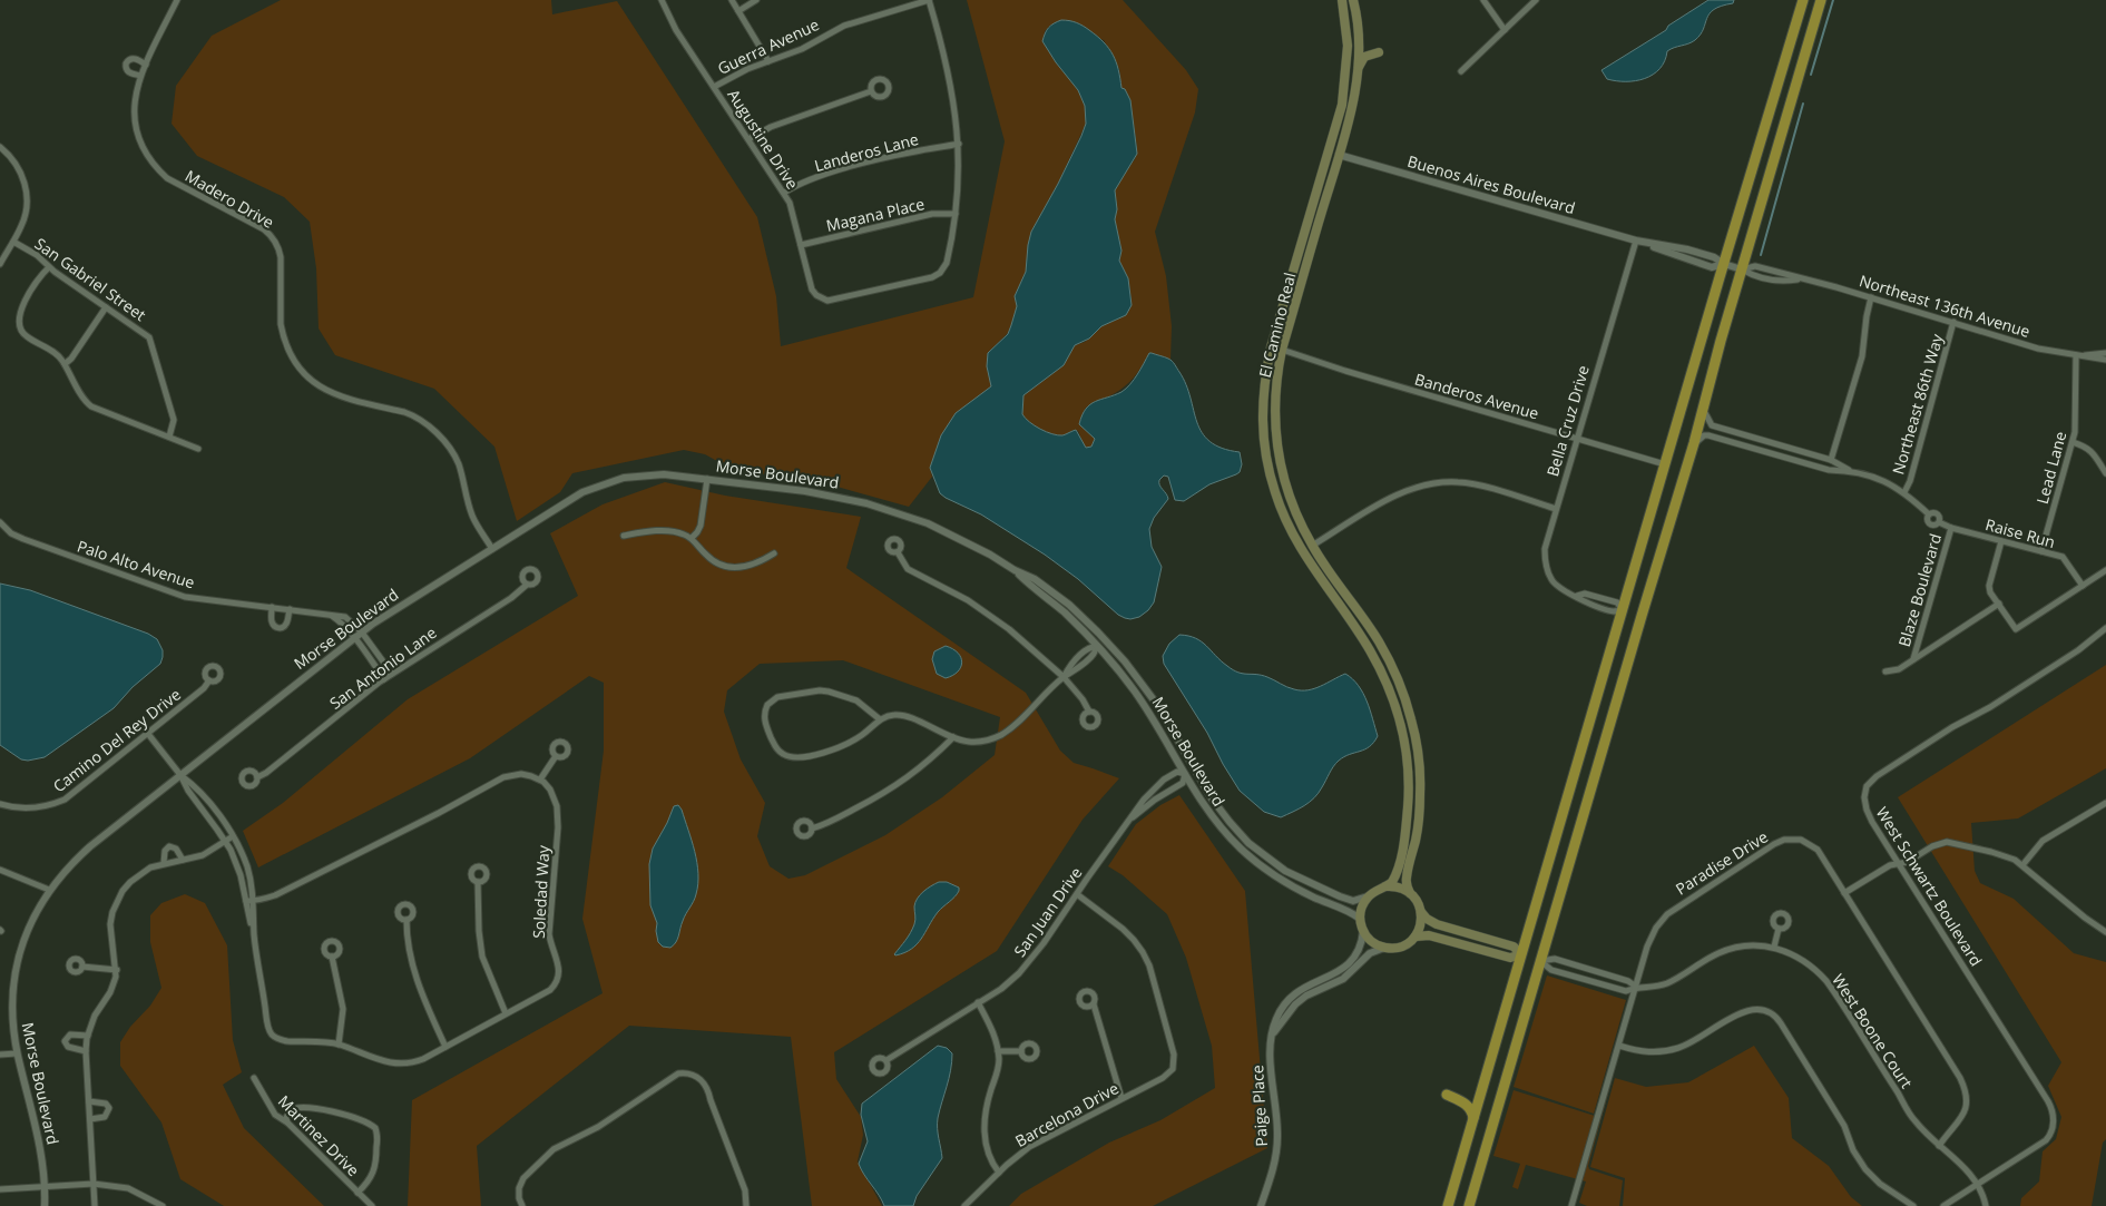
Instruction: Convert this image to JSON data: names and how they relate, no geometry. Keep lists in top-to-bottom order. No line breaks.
{"streets":{"main road":["El Camino Real"],"street":["Guerra Avenue","Augustine Drive","Landeros Lane","Buenos Aires Boulevard","Madero Drive","Magana Place","San Gabriel Street","Northeast 136th Avenue","Banderos Avenue","Northeast 86th Way","Bella Cruz Drive","Lead Lane","Morse Boulevard","Raise Run","Palo Alto Avenue","Blaze Boulevard","San Antonio Lane","Camino Del Rey Drive","Paradise Drive","West Schwartz Boulevard","Soledad Way","San Juan Drive","West Boone Court","Paige Place","Barcelona Drive","Martinez Drive"]},"crossings":[["Guerra Avenue","Augustine Drive"],["Augustine Drive","Landeros Lane"],["Augustine Drive","Magana Place"],["Buenos Aires Boulevard","Northeast 136th Avenue"],["Buenos Aires Boulevard","El Camino Real"],["Buenos Aires Boulevard","Bella Cruz Drive"],["Madero Drive","Morse Boulevard"],["Northeast 136th Avenue","Northeast 86th Way"],["Northeast 136th Avenue","Lead Lane"],["El Camino Real","Banderos Avenue"],["El Camino Real","Morse Boulevard"],["El Camino Real","Paige Place"],["Banderos Avenue","Bella Cruz Drive"],["Northeast 86th Way","Raise Run"],["Lead Lane","Raise Run"],["Morse Boulevard","Palo Alto Avenue"],["Morse Boulevard","Soledad Way"],["Morse Boulevard","San Juan Drive"],["Morse Boulevard","Paige Place"],["Raise Run","Blaze Boulevard"],["Palo Alto Avenue","San Antonio Lane"],["Paradise Drive","West Boone Court"],["West Schwartz Boulevard","West Boone Court"],["San Juan Drive","Barcelona Drive"]]}
